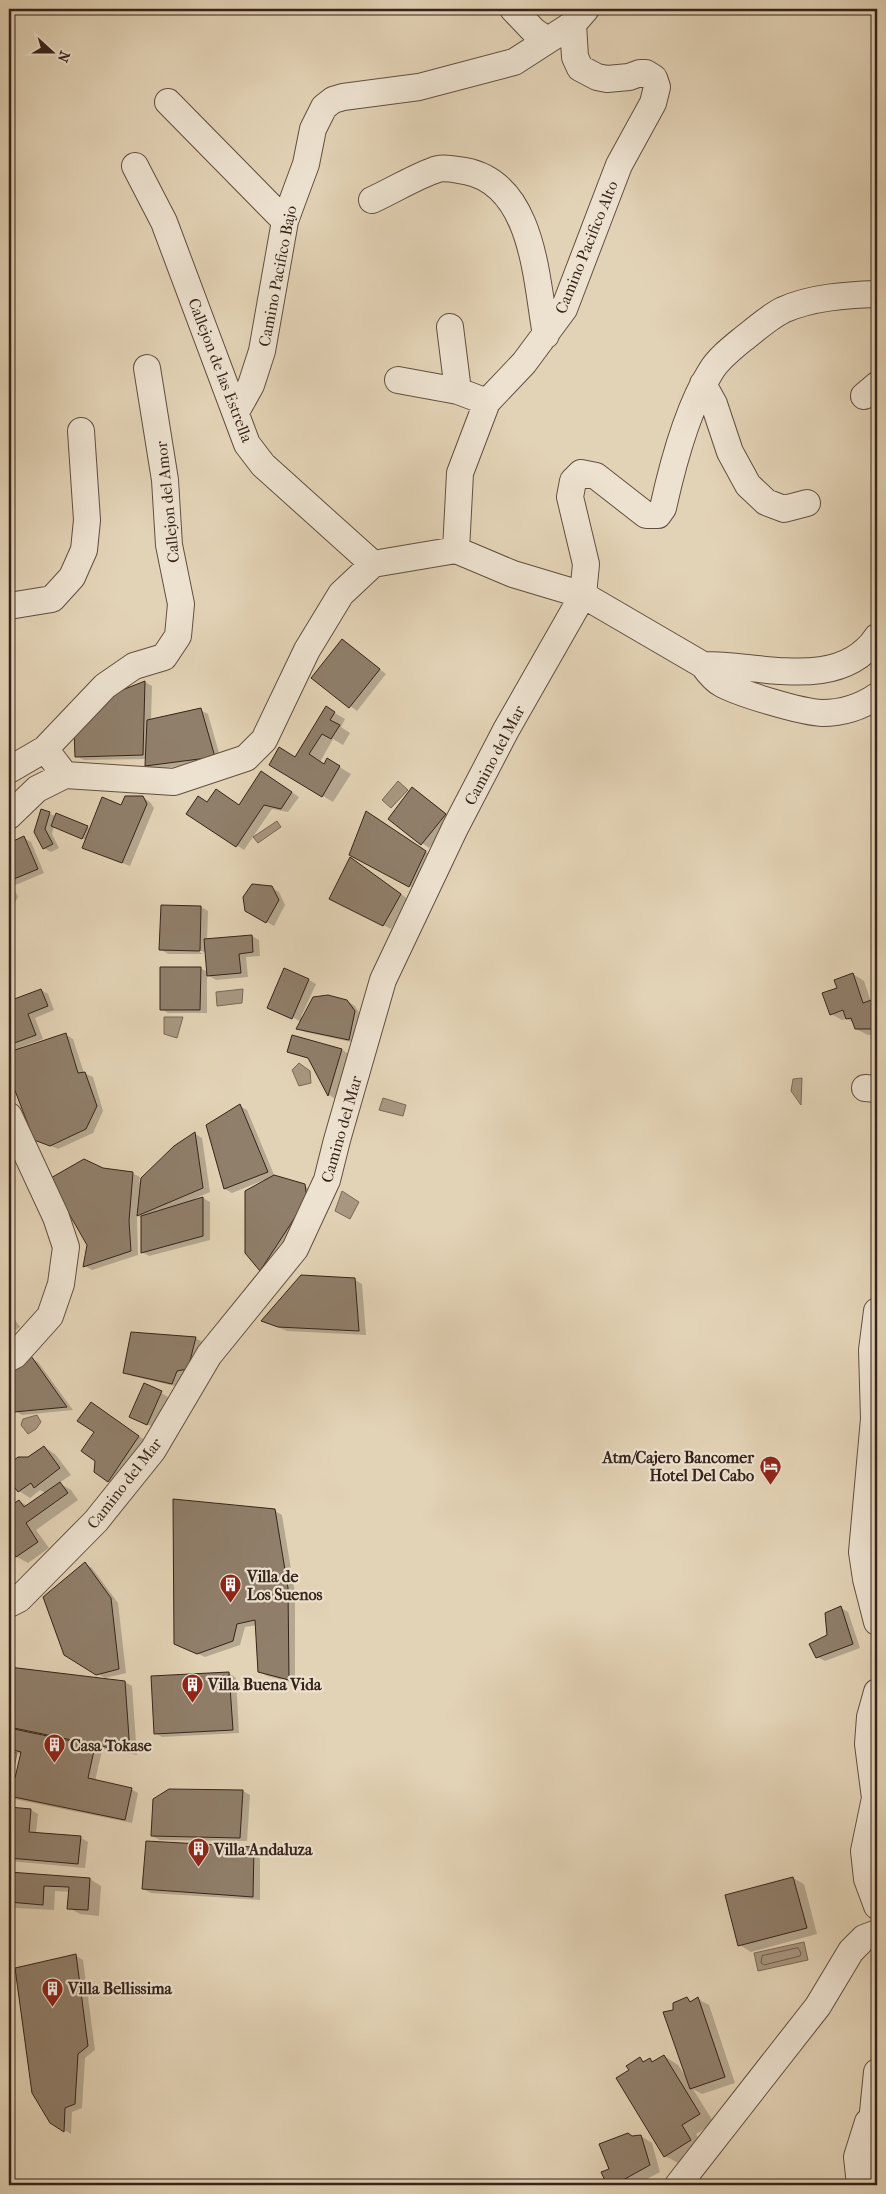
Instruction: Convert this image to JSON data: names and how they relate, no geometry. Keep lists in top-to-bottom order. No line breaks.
{"streets":{"street":["Camino Pacifico Alto","Camino Pacifico Bajo","Callejon de las Estrella","Callejon del Amor","Camino del Mar"]},"crossings":[["Camino Pacifico Alto","Camino Pacifico Bajo"],["Camino Pacifico Bajo","Callejon de las Estrella"]],"places":{"hotel":["Atm/Cajero Bancomer Hotel Del Cabo"],"building":["Villa de Los Suenos","Villa Buena Vida","Casa Tokase","Villa Andaluza","Villa Bellissima"]},"north":"right"}
